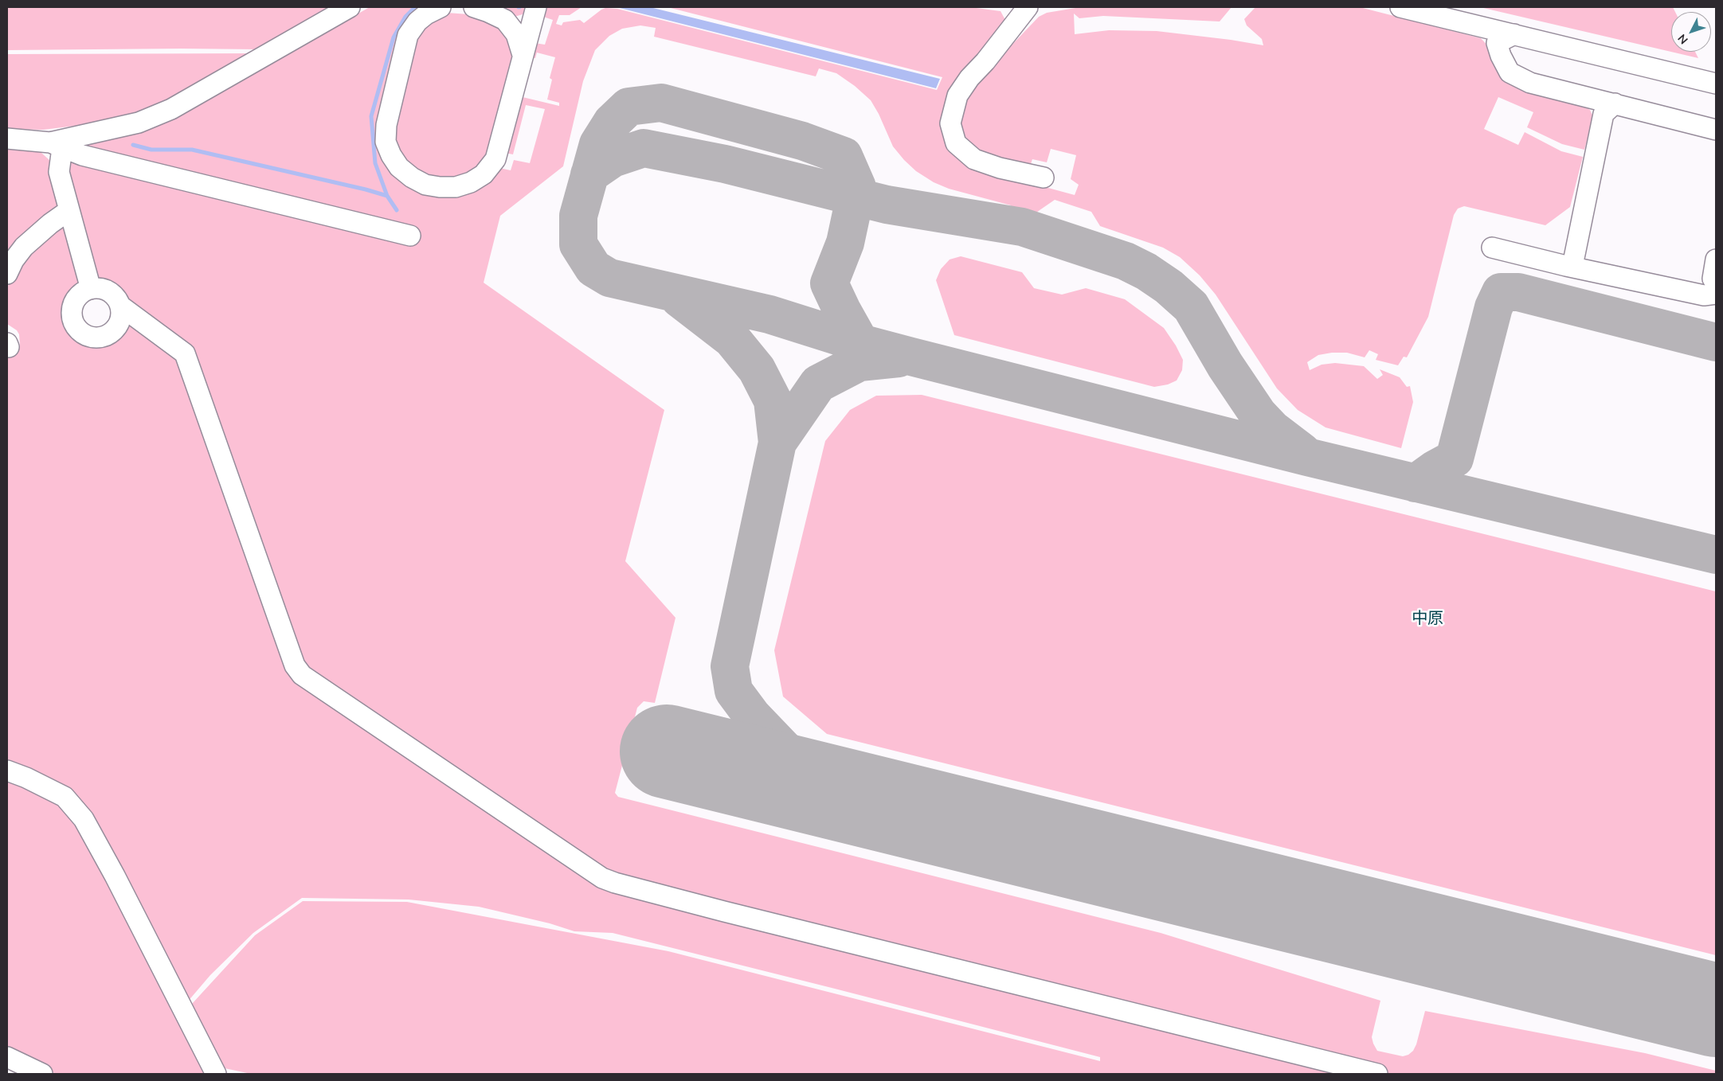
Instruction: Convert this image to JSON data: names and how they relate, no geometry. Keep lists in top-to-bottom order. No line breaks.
{"districts":["中原"],"north":"bottom left"}
